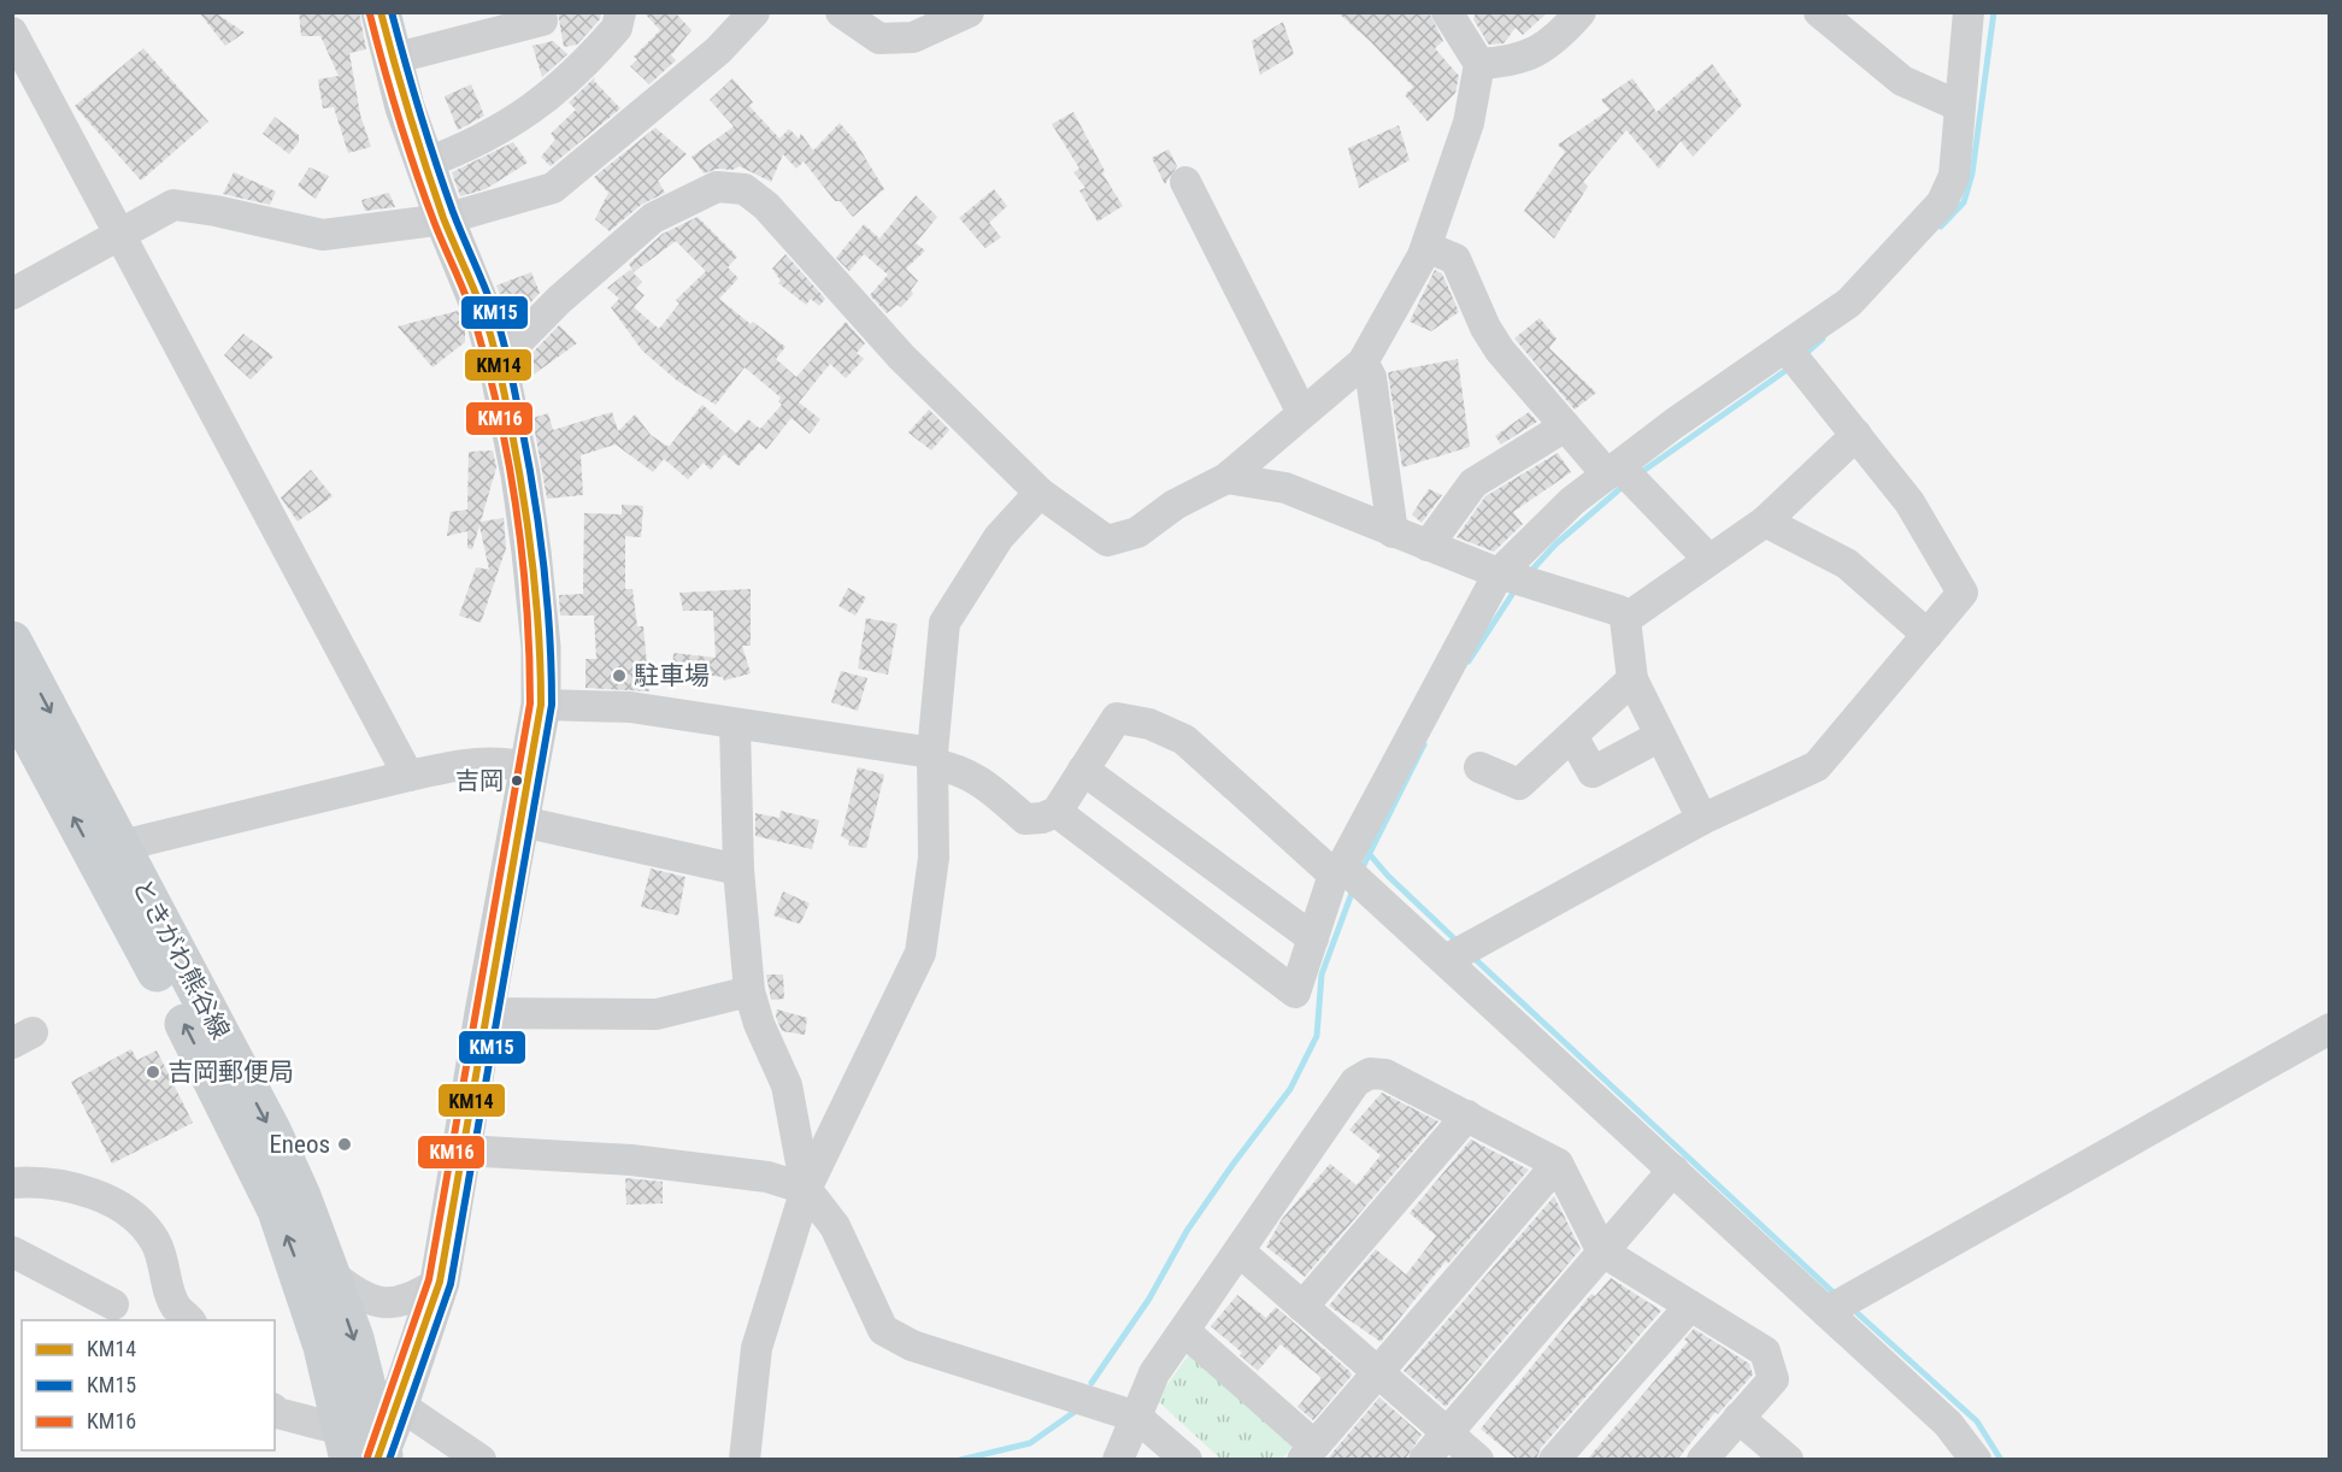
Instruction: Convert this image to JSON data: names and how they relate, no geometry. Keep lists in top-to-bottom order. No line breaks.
{"streets":{"main road":["ときがわ熊谷線"]},"places":["駐車場","吉岡","吉岡郵便局","Eneos"],"lines":["transit line KM14","transit line KM15","transit line KM16"],"legend":["KM14","KM15","KM16"]}
